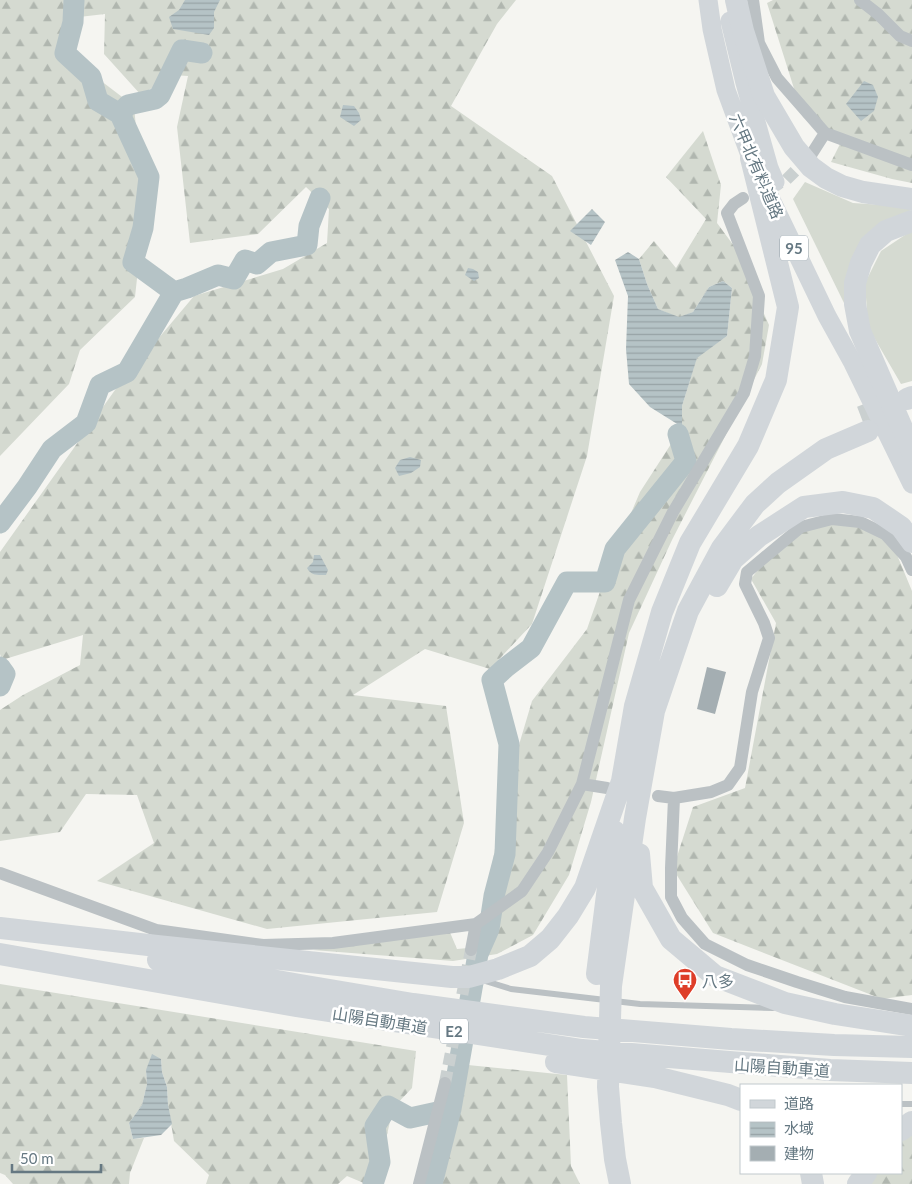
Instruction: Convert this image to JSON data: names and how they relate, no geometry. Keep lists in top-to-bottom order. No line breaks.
{"streets":{"highway":["山陽自動車道","E2"],"main road":["六甲北有料道路","95"]},"places":{"bus stop":["八多"]},"legend":["道路","水域","建物"],"scale_bar":"50 m"}
